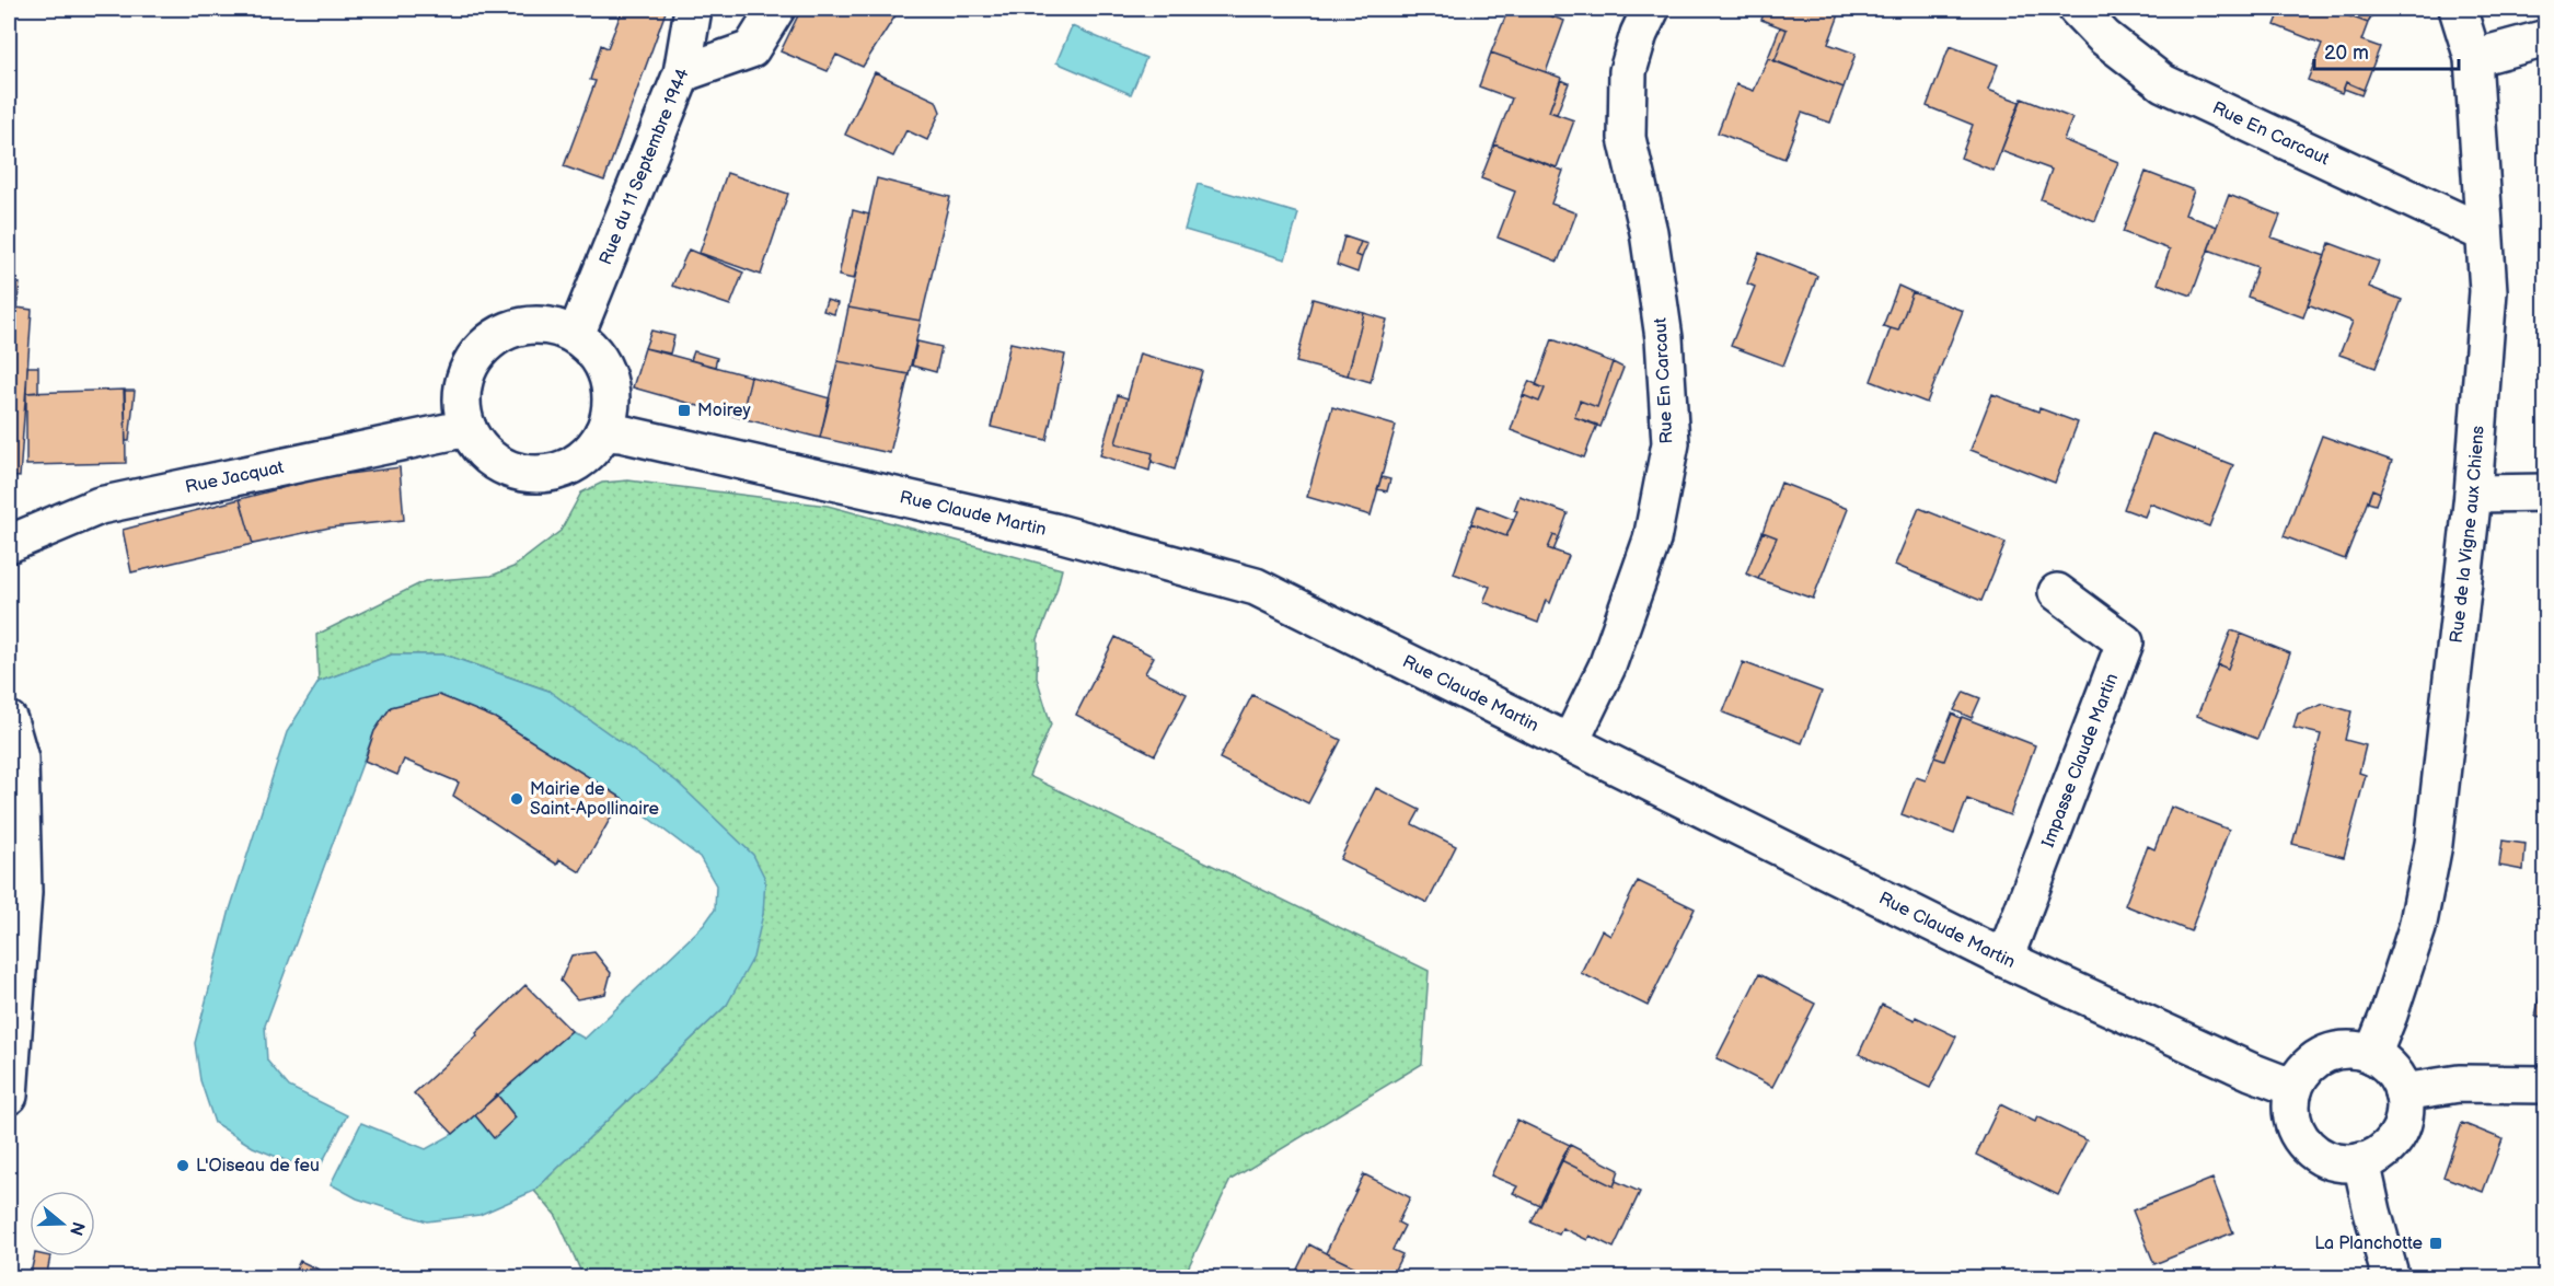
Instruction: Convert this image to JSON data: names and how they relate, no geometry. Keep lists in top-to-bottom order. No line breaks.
{"streets":{"street":["Rue En Carcaut","Rue du 11 Septembre 1944","Rue Jacquat","Rue Claude Martin","Rue de la Vigne aux Chiens","Impasse Claude Martin"]},"crossings":[["Rue En Carcaut","Rue Claude Martin"],["Rue En Carcaut","Rue de la Vigne aux Chiens"],["Rue du 11 Septembre 1944","Rue Jacquat"],["Rue du 11 Septembre 1944","Rue Claude Martin"],["Rue Jacquat","Rue Claude Martin"],["Rue Claude Martin","Rue de la Vigne aux Chiens"],["Rue Claude Martin","Impasse Claude Martin"]],"places":{"transit":["Moirey","La Planchotte"],"other":["Mairie de Saint-Apollinaire","L'Oiseau de feu"]},"scale_bar":"20 m","north":"right"}
